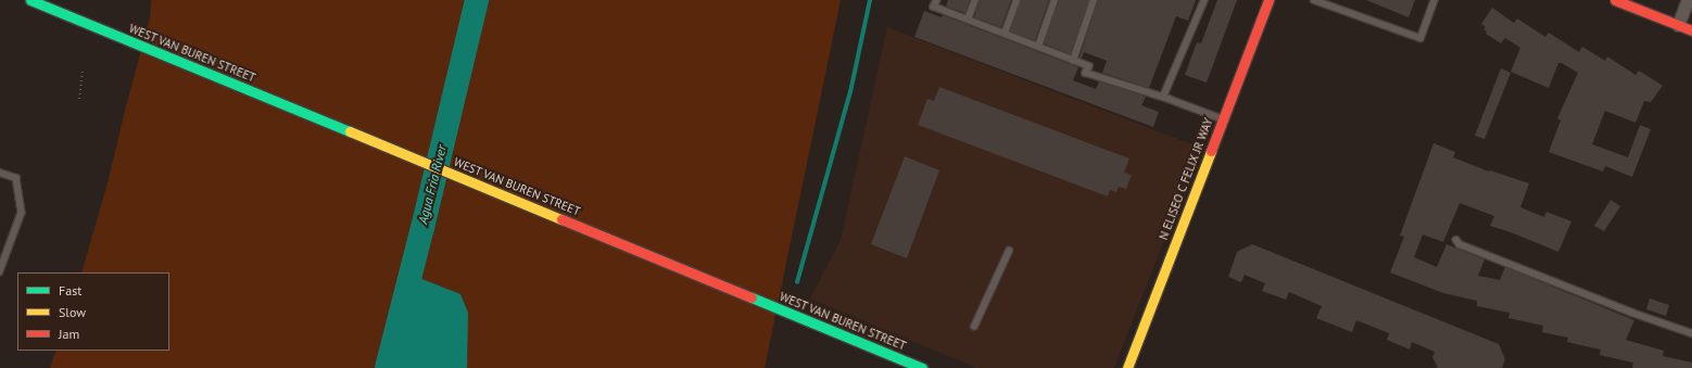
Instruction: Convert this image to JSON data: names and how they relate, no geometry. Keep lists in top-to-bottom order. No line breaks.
{"streets":{"main road":["WEST VAN BUREN STREET","N ELISEO C FELIX JR WAY"]},"water":["Agua Fria River"],"legend":["Fast","Slow","Jam"]}
